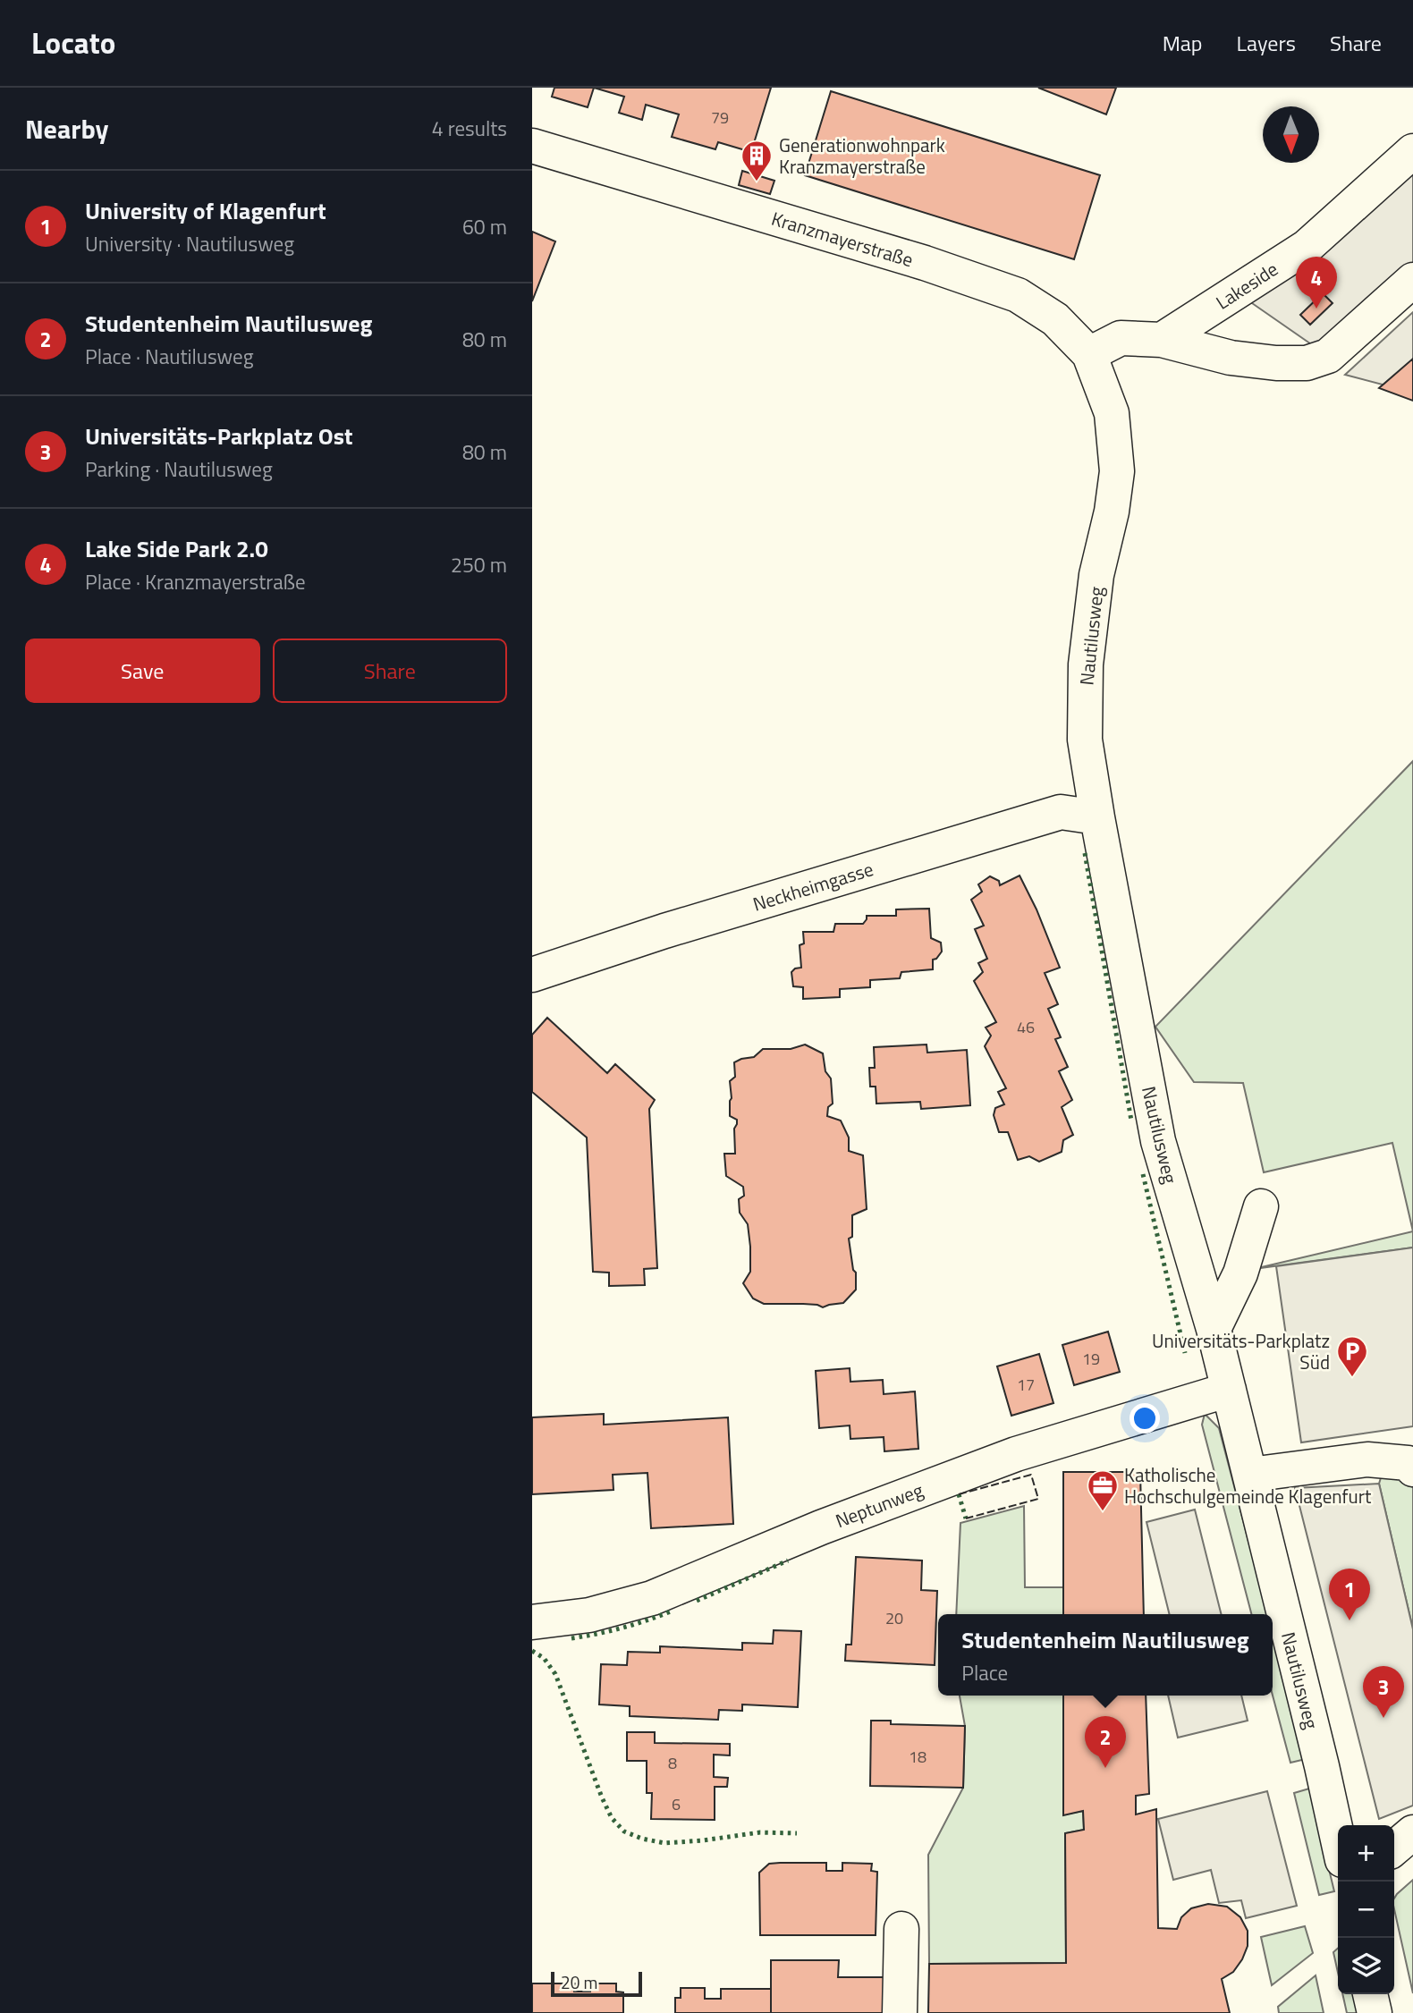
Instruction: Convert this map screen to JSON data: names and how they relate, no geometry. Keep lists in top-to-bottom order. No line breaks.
{"streets":{"street":["Kranzmayerstraße","Lakeside","Nautilusweg","Neckheimgasse","Neptunweg"]},"crossings":[["Kranzmayerstraße","Nautilusweg"],["Nautilusweg","Neckheimgasse"],["Nautilusweg","Neptunweg"]],"places":{"building":["Generationwohnpark Kranzmayerstraße"],"parking":["Universitäts-Parkplatz Süd"],"office":["Katholische Hochschulgemeinde Klagenfurt"]},"house_numbers":["79","46","19","17","20","18","8","6"],"scale_bar":"20 m","north":"bottom","page":{"header":"Locato","nav":["Map","Layers","Share"],"heading":["Nearby","4 results"],"list":[{"mark":"1","name":"University of Klagenfurt","note":"University · Nautilusweg","value":"60 m"},{"mark":"2","name":"Studentenheim Nautilusweg","note":"Place · Nautilusweg","value":"80 m"},{"mark":"3","name":"Universitäts-Parkplatz Ost","note":"Parking · Nautilusweg","value":"80 m"},{"mark":"4","name":"Lake Side Park 2.0","note":"Place · Kranzmayerstraße","value":"250 m"}],"pins":["4","1","3","2"],"buttons":["Save","Share"],"popup":["Studentenheim Nautilusweg","Place"],"map_buttons":["+","−"],"scale":"20 m"}}
